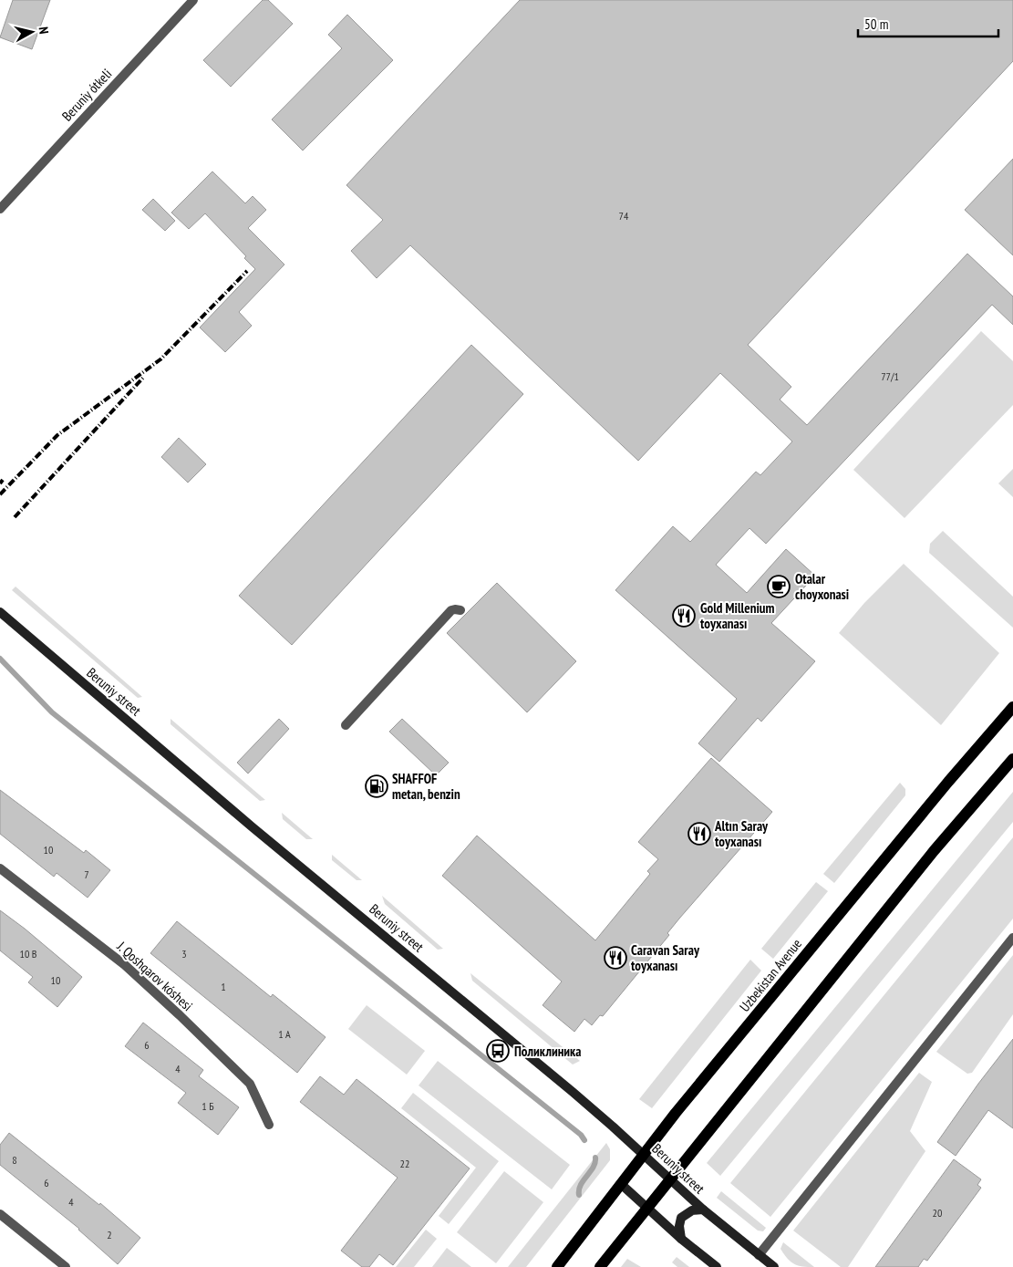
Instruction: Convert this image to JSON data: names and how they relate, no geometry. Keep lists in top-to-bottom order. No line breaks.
{"streets":{"main road":["Uzbekistan Avenue"],"street":["Beruniy ótkeli","Beruniy street","J. Qoshqarov kóshesi"]},"crossings":[["Beruniy street","Uzbekistan Avenue"]],"places":{"cafe":["Otalar choyxonasi"],"restaurant":["Gold Millenium toyxanası","Altın Saray toyxanası","Caravan Saray toyxanası"],"fuel station":["SHAFFOF metan, benzin"],"bus stop":["Поликлиника"]},"house_numbers":["74","77/1","10","7","10 В","3","10","1","1 А","6","4","1 Б","8","22","6","4","20","2"],"scale_bar":"50 m","north":"right"}
